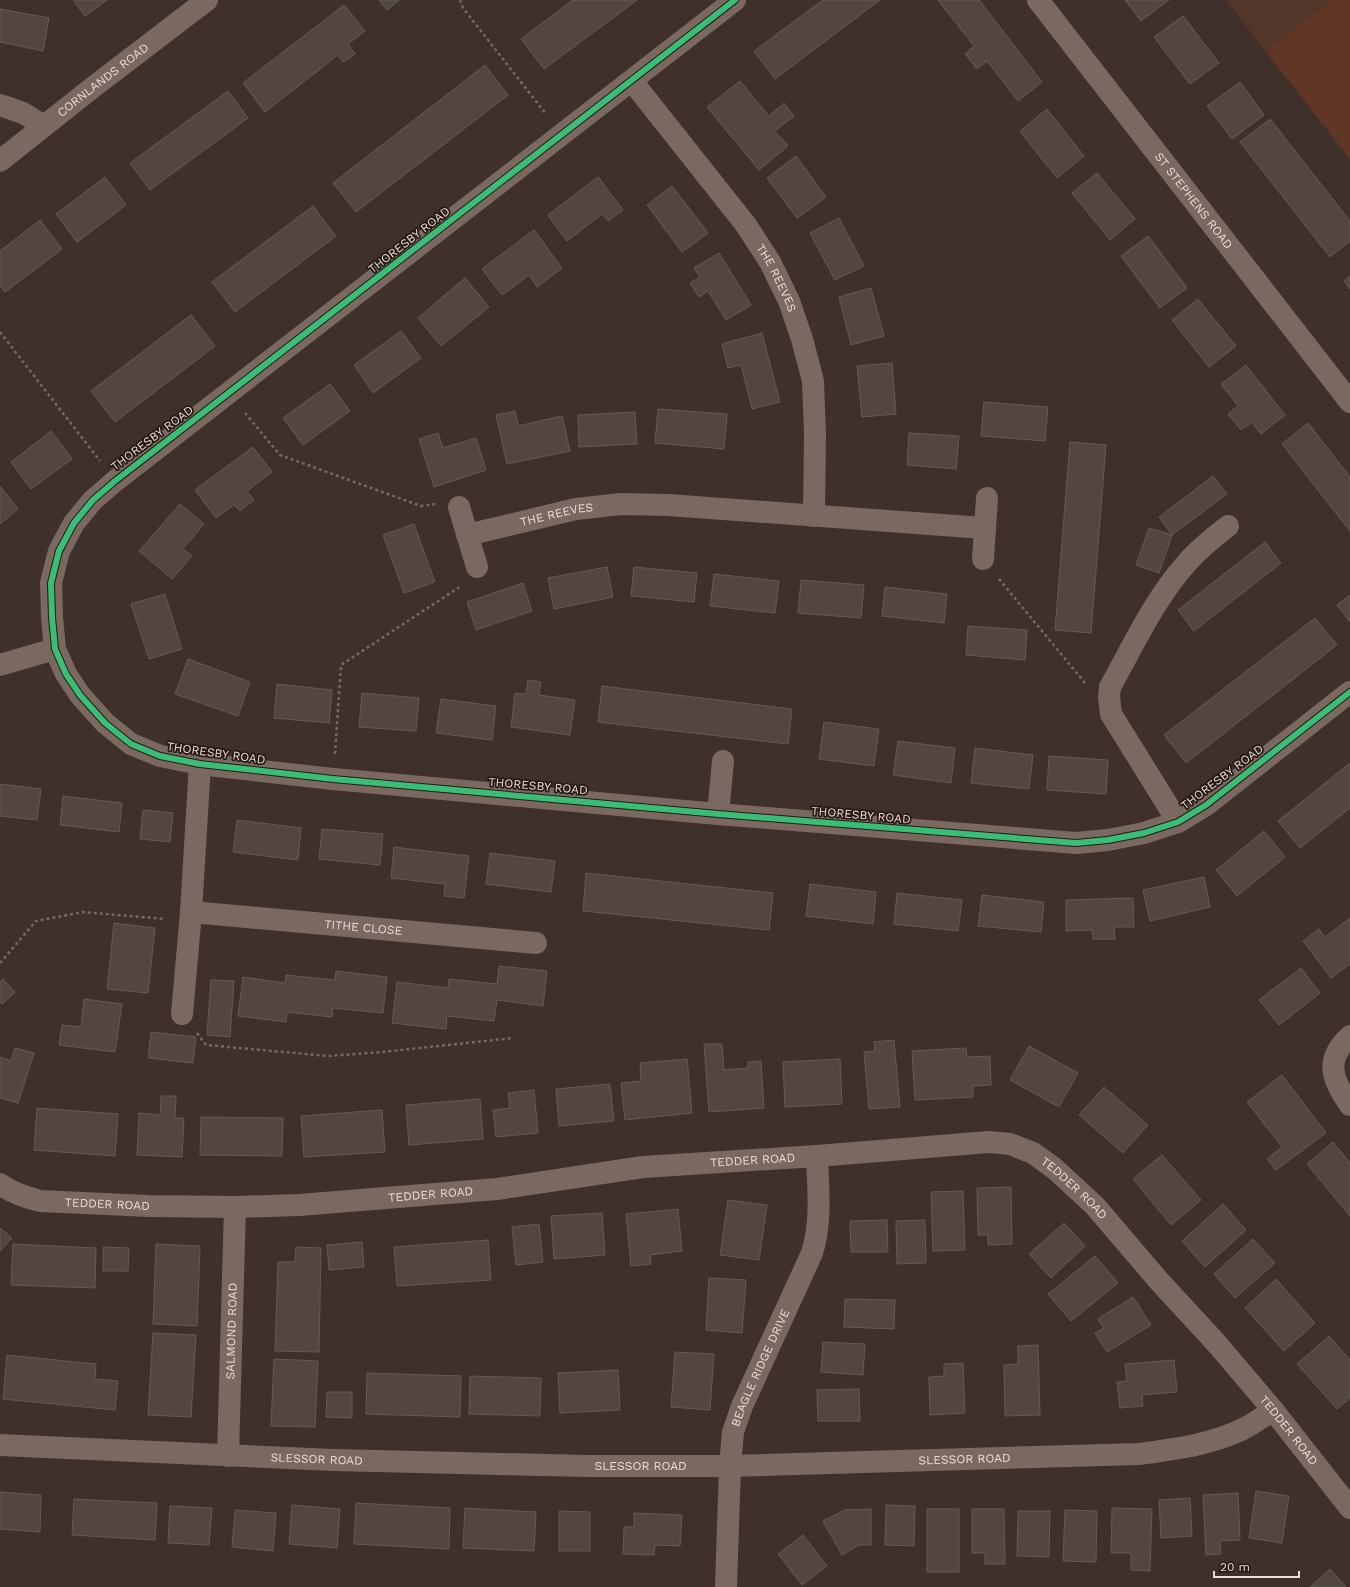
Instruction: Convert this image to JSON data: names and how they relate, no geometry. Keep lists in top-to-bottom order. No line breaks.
{"streets":{"street":["CORNLANDS ROAD","ST STEPHENS ROAD","THORESBY ROAD","THE REEVES","TITHE CLOSE","TEDDER ROAD","SALMOND ROAD","BEAGLE RIDGE DRIVE","SLESSOR ROAD"]},"crossings":[["THORESBY ROAD","THE REEVES"],["TEDDER ROAD","SALMOND ROAD"],["TEDDER ROAD","BEAGLE RIDGE DRIVE"],["TEDDER ROAD","SLESSOR ROAD"],["SALMOND ROAD","SLESSOR ROAD"],["BEAGLE RIDGE DRIVE","SLESSOR ROAD"]],"scale_bar":"20 m"}
